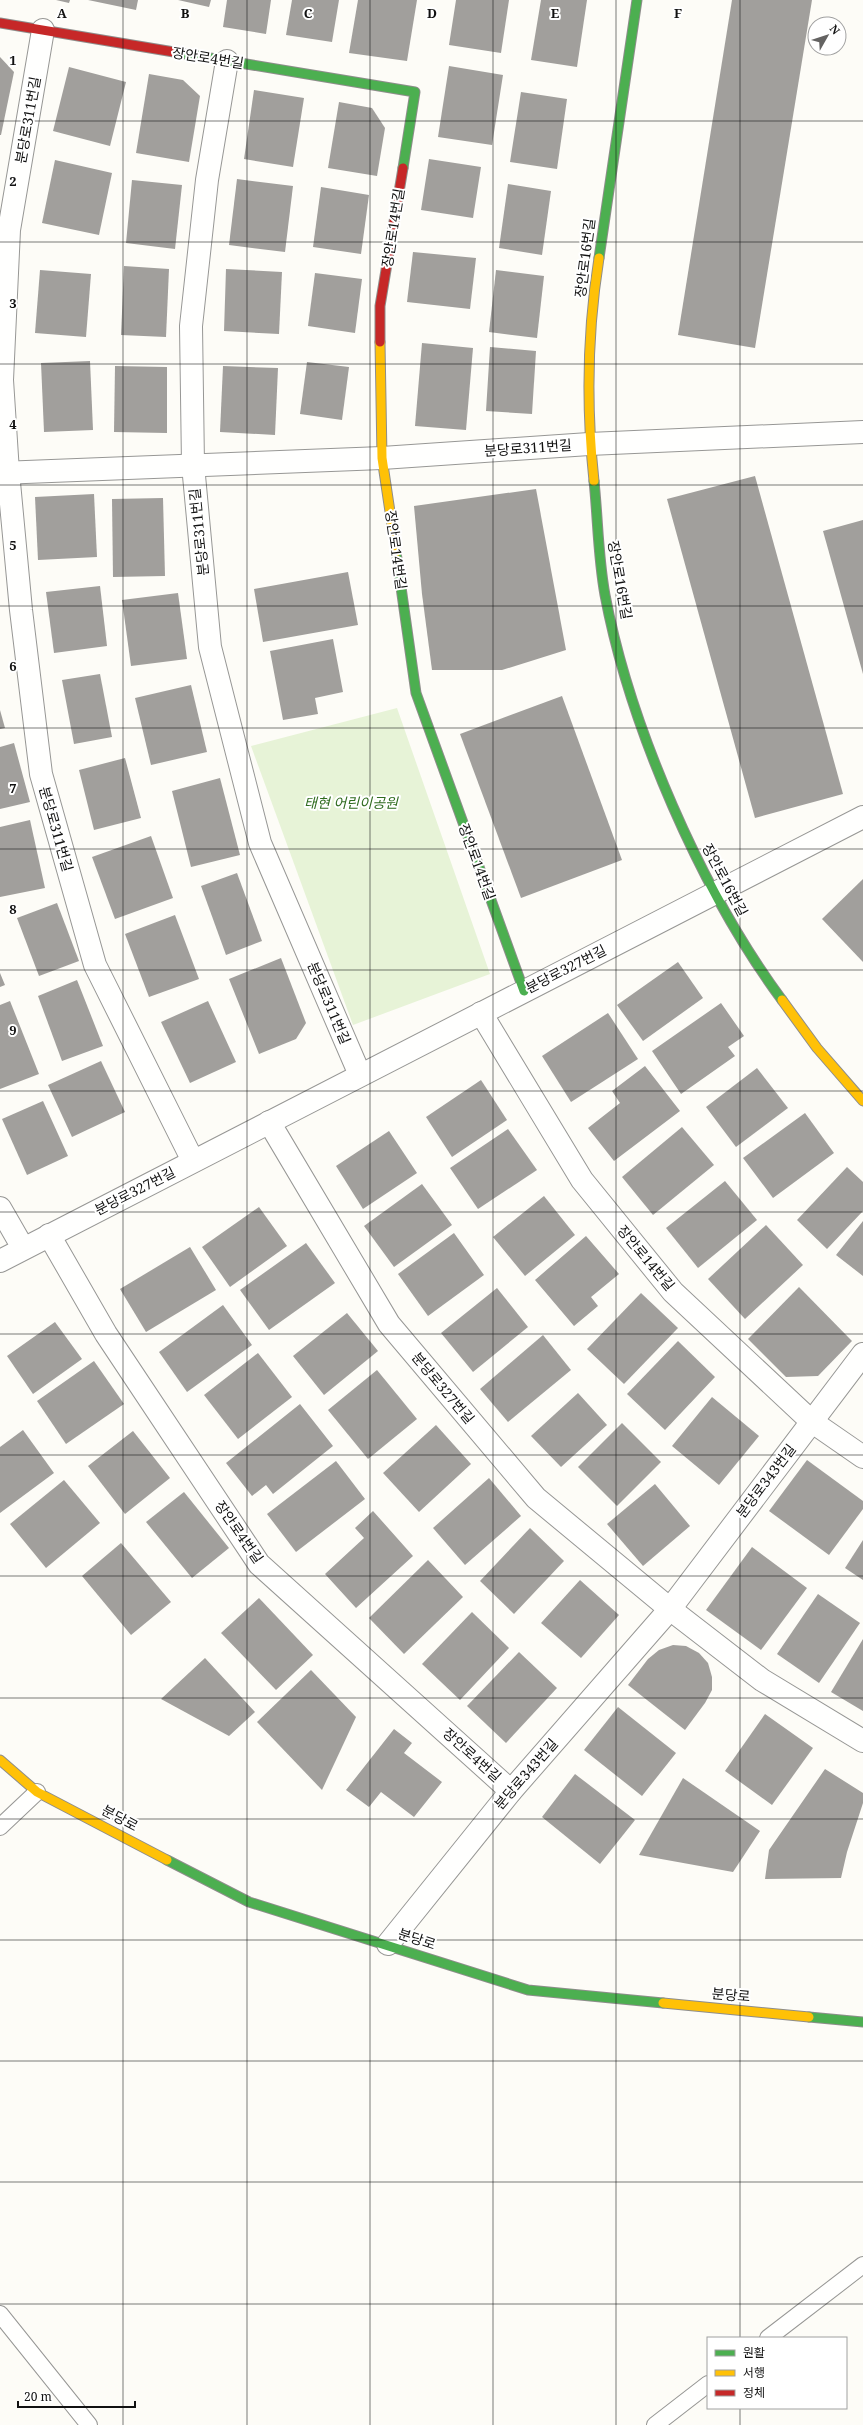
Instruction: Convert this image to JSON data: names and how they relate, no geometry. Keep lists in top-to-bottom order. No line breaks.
{"streets":{"street":["장안로4번길","분당로311번길","장안로14번길","장안로16번길","분당로327번길","분당로343번길","분당로"]},"crossings":[["장안로4번길","분당로311번길"],["장안로4번길","장안로14번길"],["장안로4번길","분당로327번길"],["장안로4번길","분당로343번길"],["분당로311번길","장안로14번길"],["분당로311번길","장안로16번길"],["분당로311번길","분당로327번길"],["장안로14번길","분당로327번길"],["장안로14번길","분당로343번길"],["장안로16번길","분당로327번길"],["분당로327번길","분당로343번길"],["분당로343번길","분당로"]],"parks":["태현 어린이공원"],"legend":["원활","서행","정체"],"scale_bar":"20 m","north":"top right","grid":{"columns":["A","B","C","D","E","F"],"rows":["1","2","3","4","5","6","7","8","9"]}}
